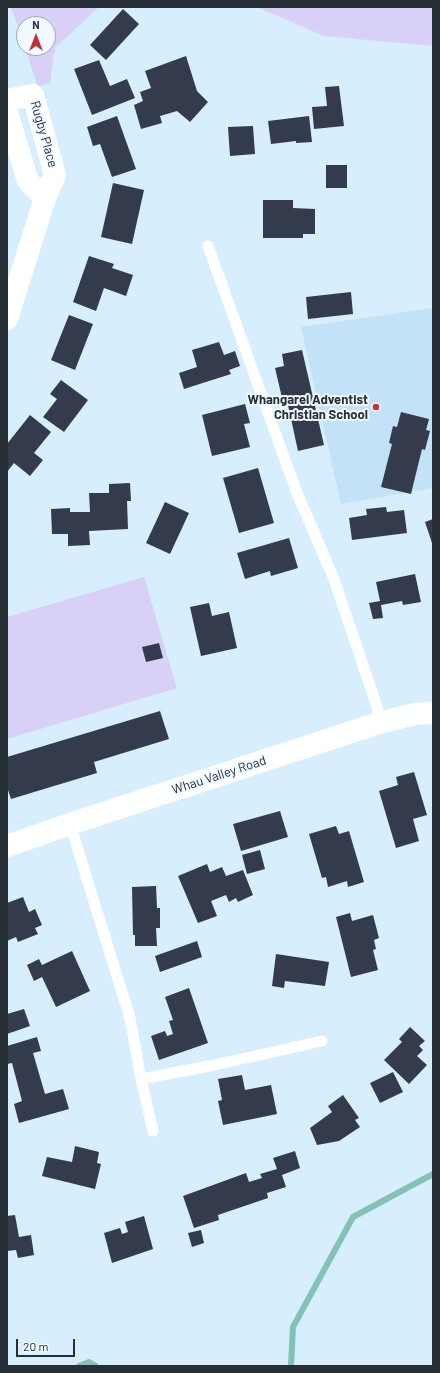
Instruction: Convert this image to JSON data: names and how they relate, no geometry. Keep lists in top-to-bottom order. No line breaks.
{"streets":{"street":["Rugby Place","Whau Valley Road"]},"places":["Whangarei Adventist Christian School"],"scale_bar":"20 m","north":"top"}
